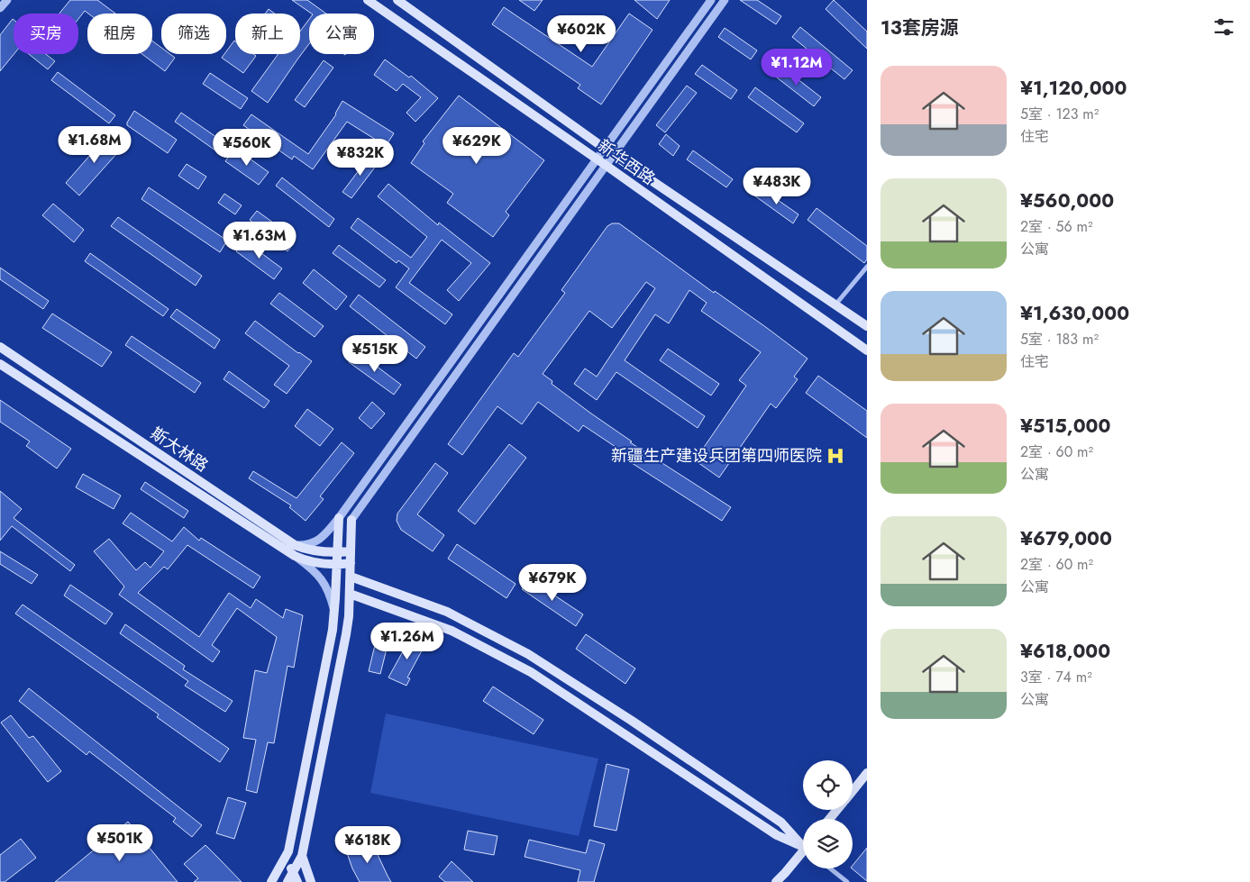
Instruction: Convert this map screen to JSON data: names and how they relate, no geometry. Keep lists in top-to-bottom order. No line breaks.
{"streets":{"main road":["新华西路","斯大林路"]},"places":{"hospital":["新疆生产建设兵团第四师医院"]},"page":{"heading":"13套房源","chip":["买房","租房","筛选","新上","公寓"],"price":["¥602K","¥1.12M","¥1.68M","¥629K","¥560K","¥832K","¥483K","¥1.63M","¥515K","¥679K","¥1.26M","¥501K","¥618K"],"list":[{"name":"¥1,120,000","note":"5室 · 123 m² · 住宅"},{"name":"¥560,000","note":"2室 · 56 m² · 公寓"},{"name":"¥1,630,000","note":"5室 · 183 m² · 住宅"},{"name":"¥515,000","note":"2室 · 60 m² · 公寓"},{"name":"¥679,000","note":"2室 · 60 m² · 公寓"},{"name":"¥618,000","note":"3室 · 74 m² · 公寓"}]}}
